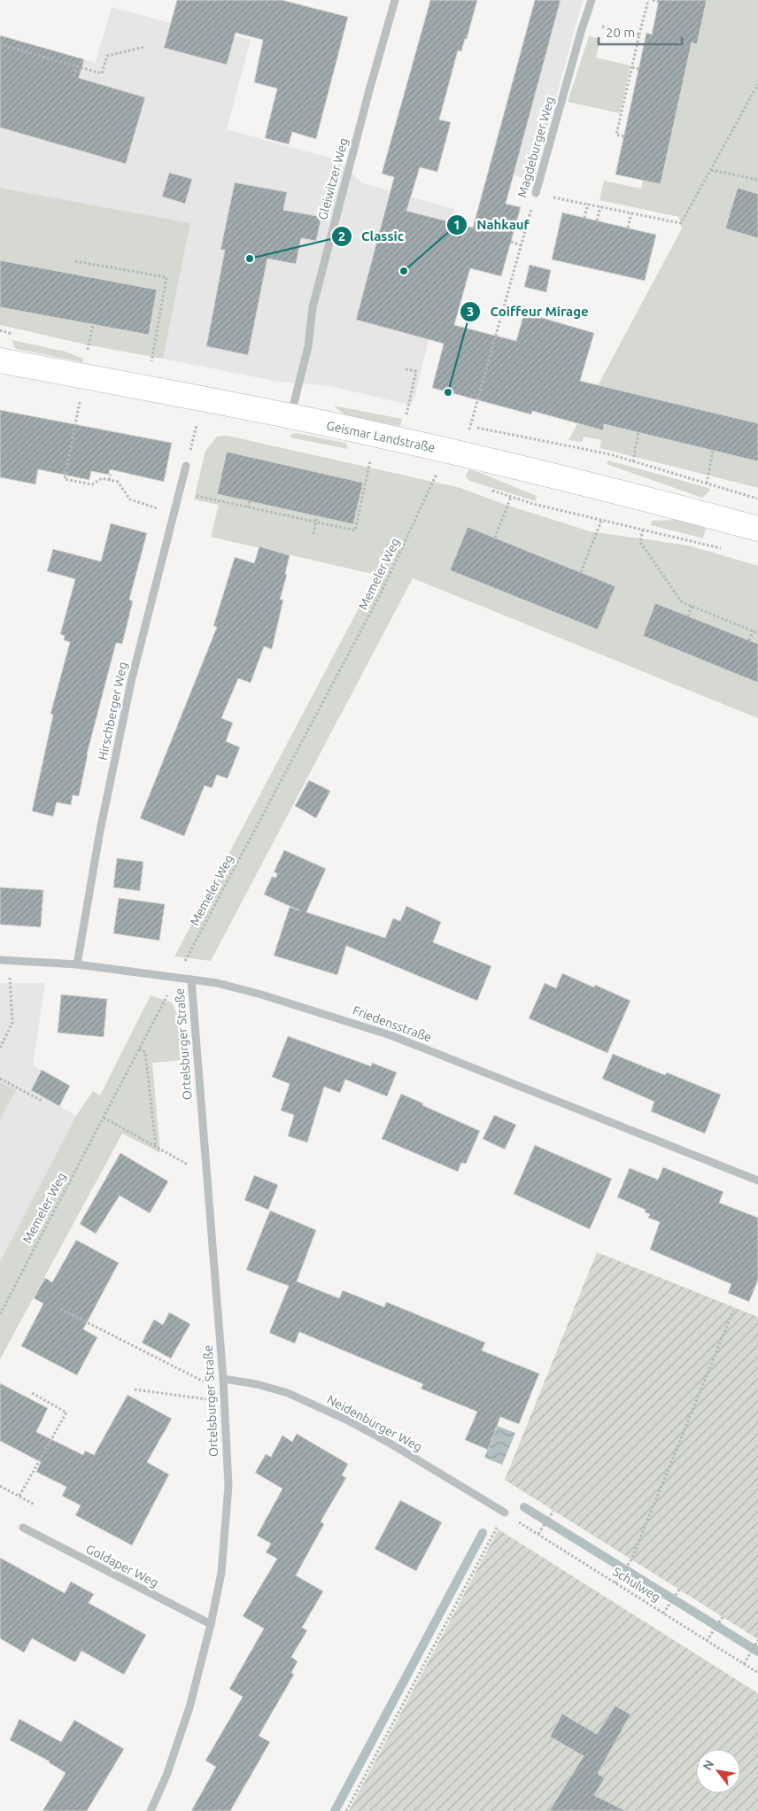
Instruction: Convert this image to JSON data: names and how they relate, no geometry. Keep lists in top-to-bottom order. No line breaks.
{"streets":{"main road":["Geismar Landstraße"],"street":["Magdeburger Weg","Gleiwitzer Weg","Hirschberger Weg","Friedensstraße","Ortelsburger Straße","Neidenburger Weg","Goldaper Weg"],"path":["Memeler Weg","Schulweg"]},"crossings":[["Magdeburger Weg","Geismar Landstraße"],["Gleiwitzer Weg","Geismar Landstraße"],["Memeler Weg","Friedensstraße"],["Hirschberger Weg","Friedensstraße"],["Friedensstraße","Ortelsburger Straße"],["Ortelsburger Straße","Neidenburger Weg"],["Ortelsburger Straße","Goldaper Weg"],["Neidenburger Weg","Schulweg"]],"places":["Classic","Nahkauf","Coiffeur Mirage"],"scale_bar":"20 m","north":"top left"}
